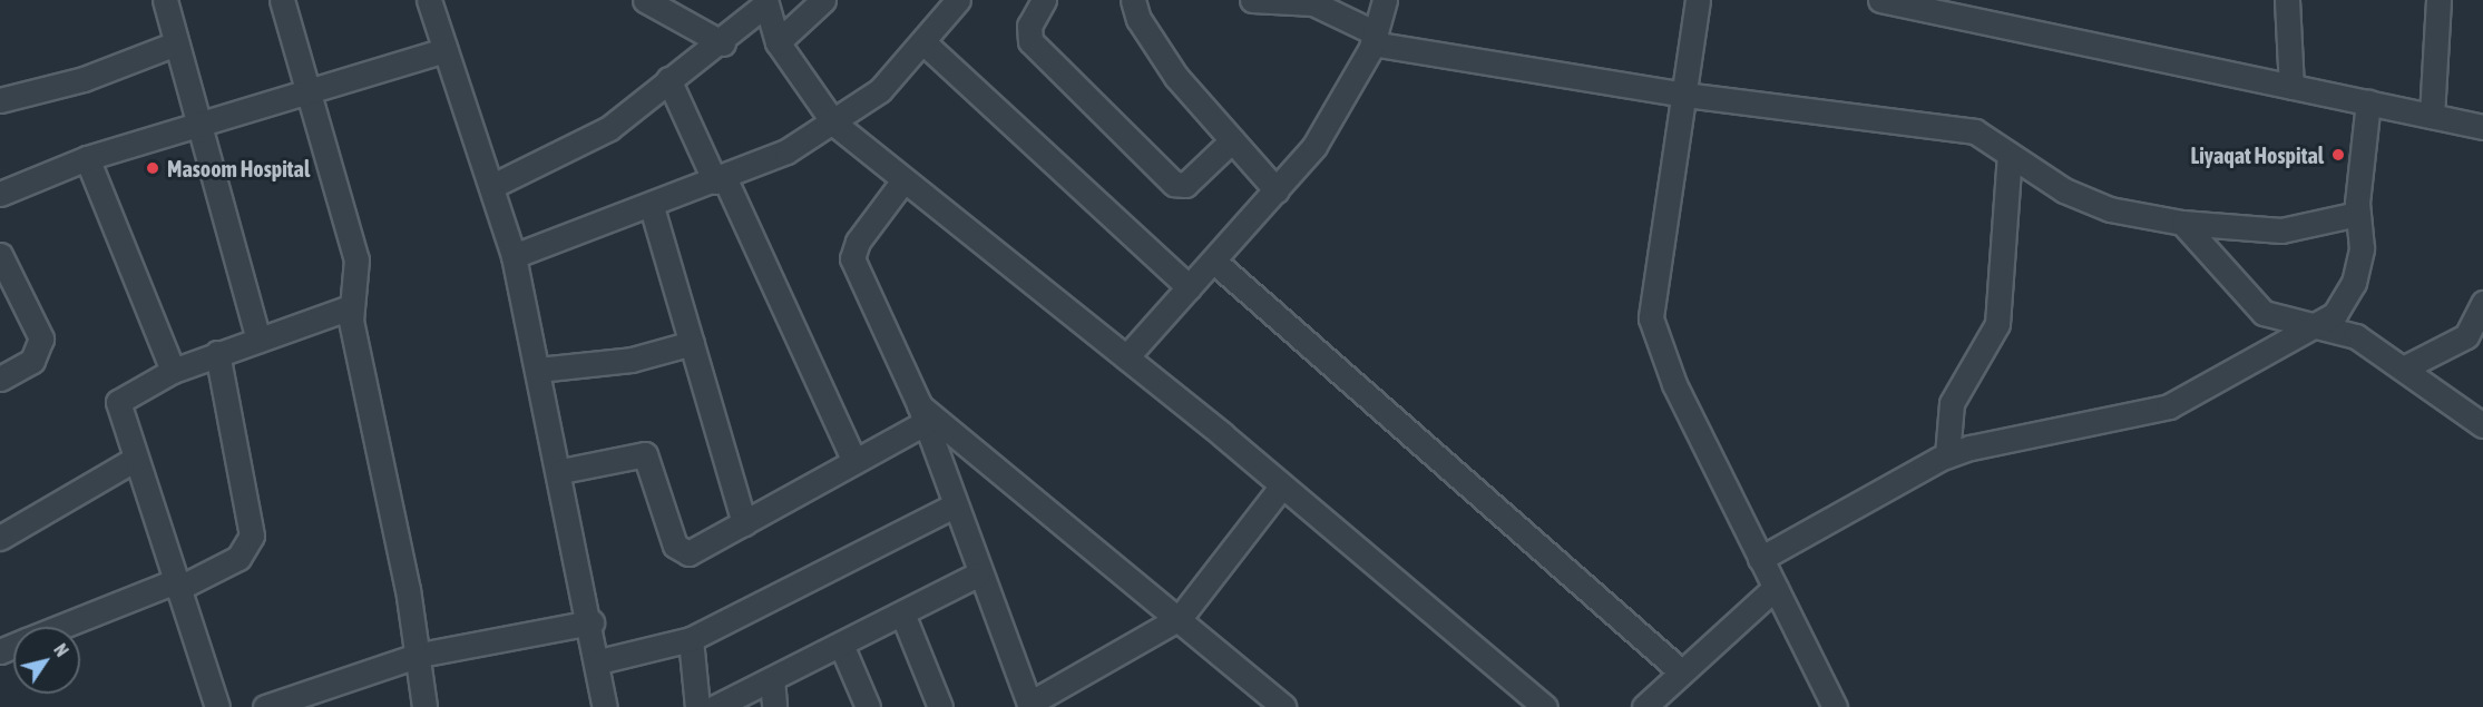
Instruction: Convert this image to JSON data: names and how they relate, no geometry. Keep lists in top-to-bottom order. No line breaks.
{"places":["Liyaqat Hospital","Masoom Hospital"],"north":"top right"}
